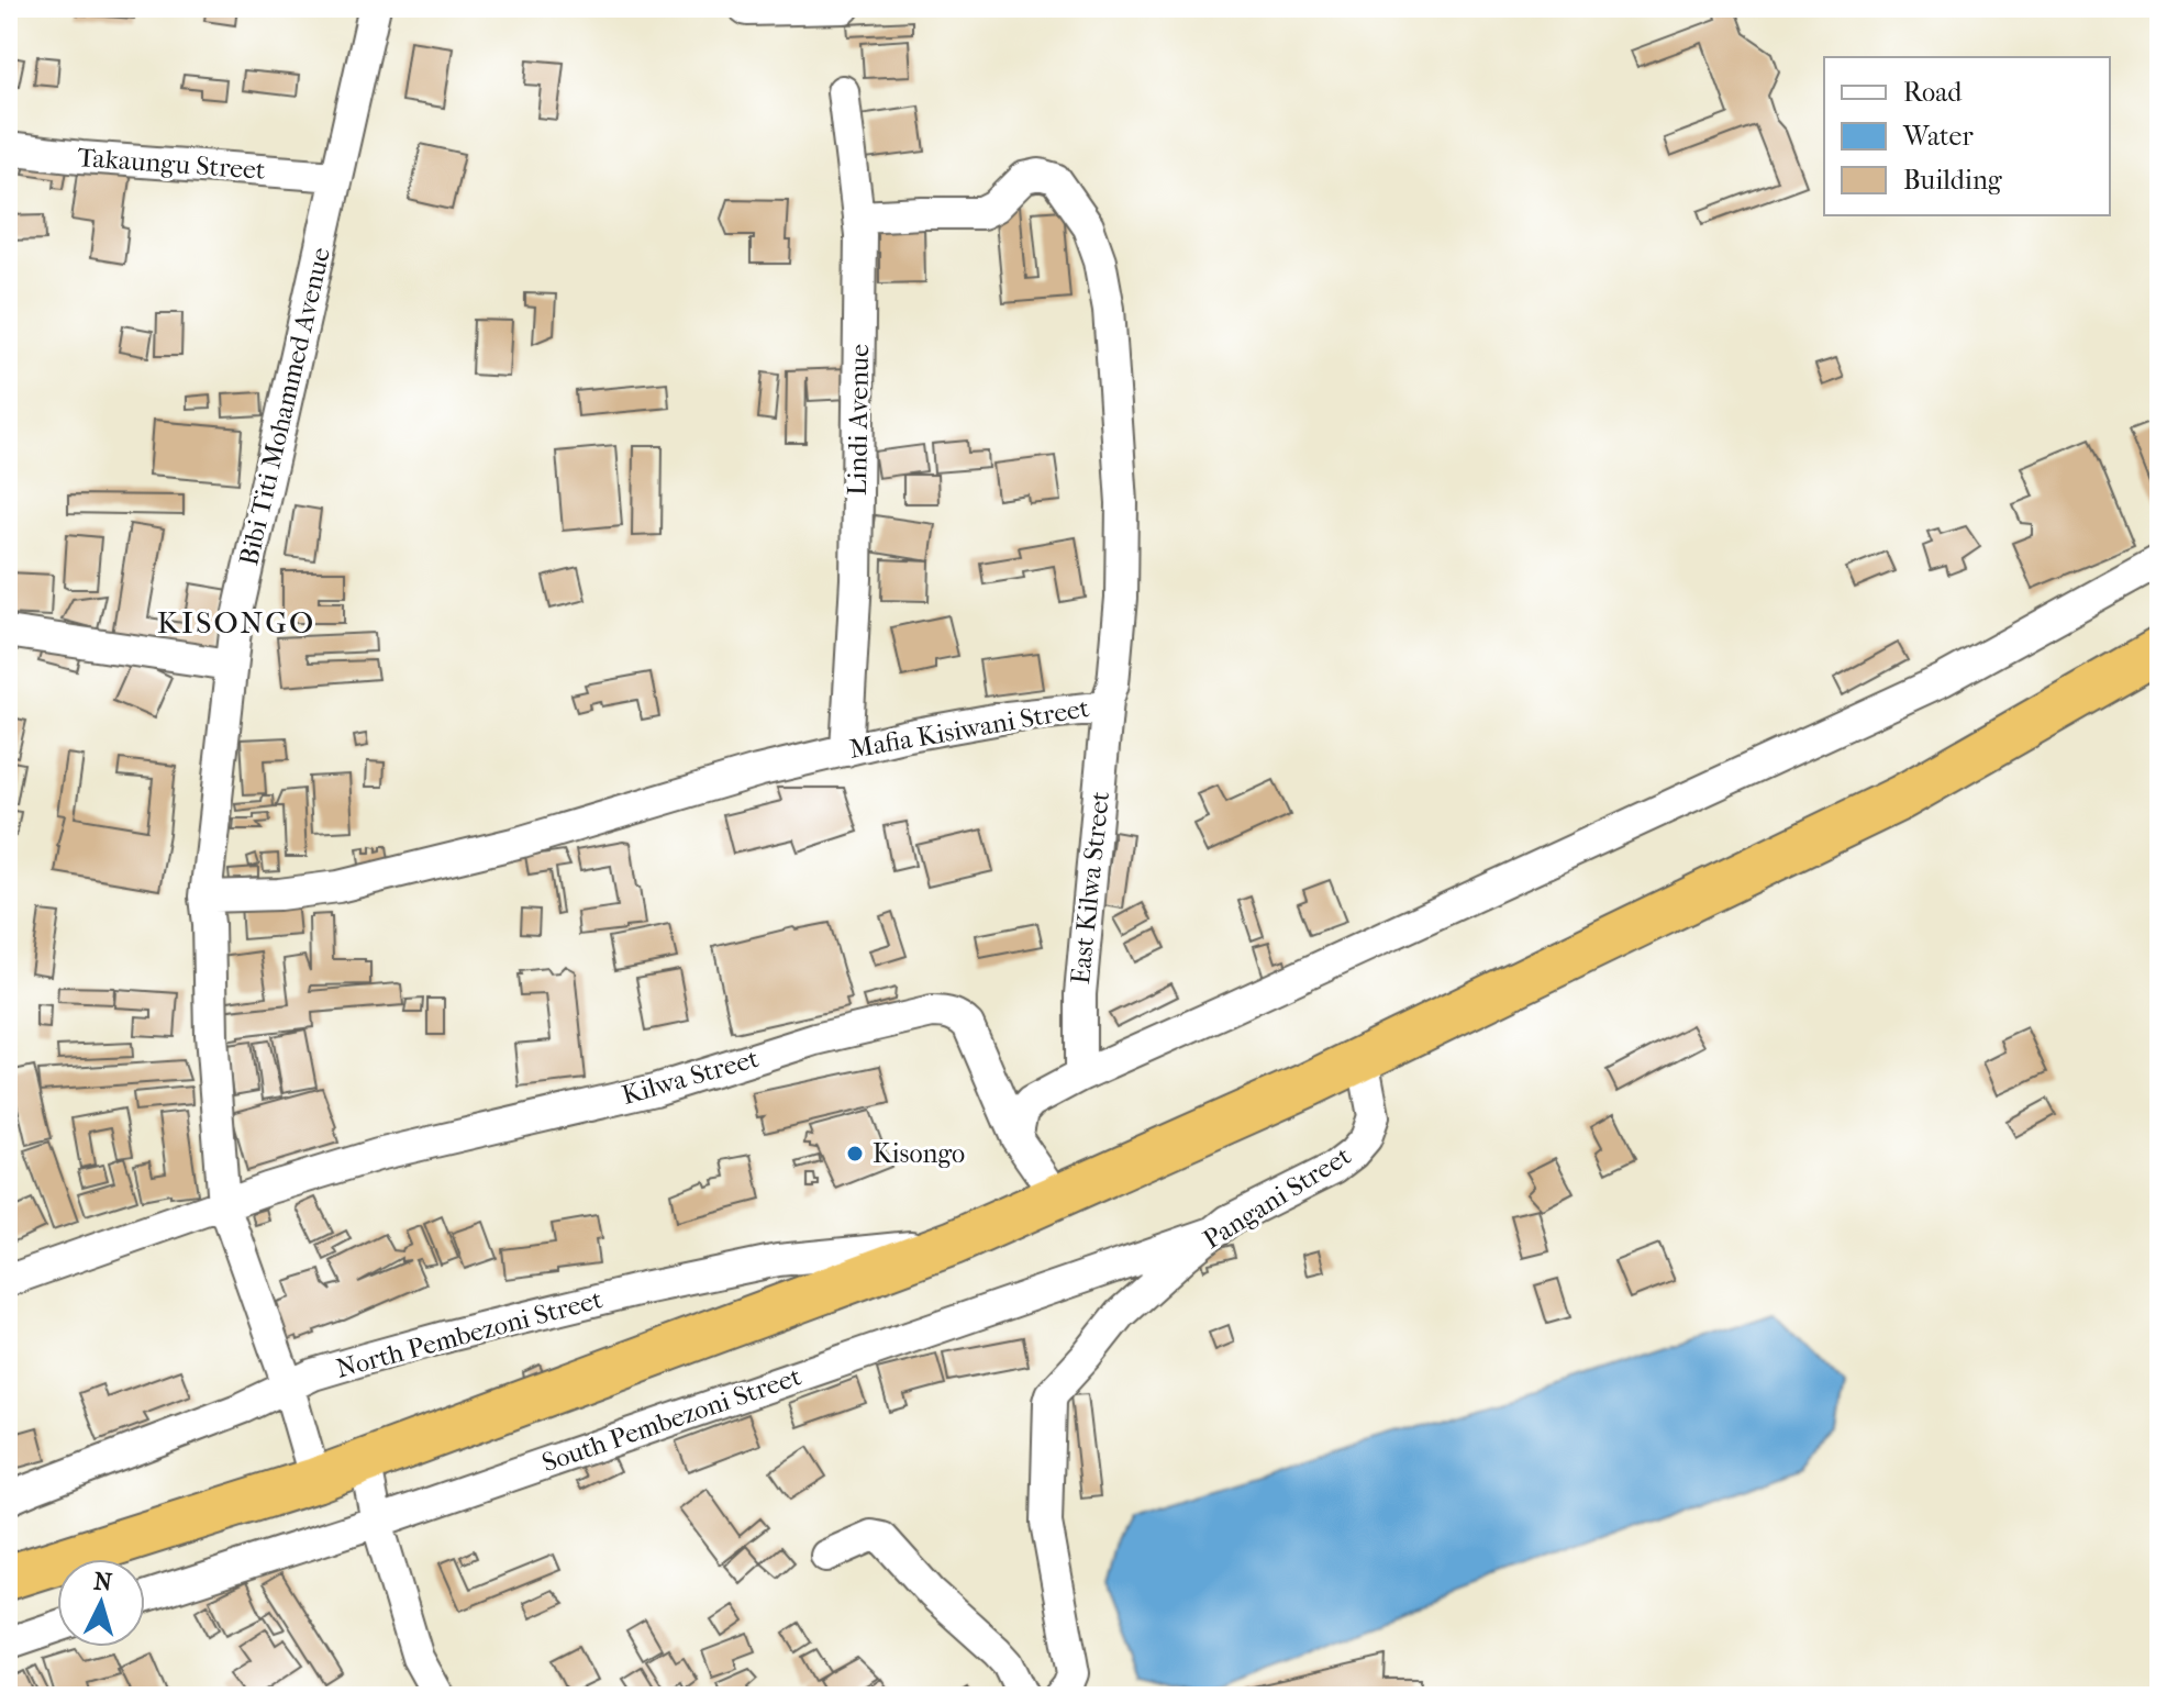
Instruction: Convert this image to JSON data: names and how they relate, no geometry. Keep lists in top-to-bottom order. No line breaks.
{"streets":{"street":["Takaungu Street","Bibi Titi Mohammed Avenue","Lindi Avenue","Mafia Kisiwani Street","East Kilwa Street","Kilwa Street","Pangani Street","North Pembezoni Street","South Pembezoni Street"]},"crossings":[["Takaungu Street","Bibi Titi Mohammed Avenue"],["Bibi Titi Mohammed Avenue","Mafia Kisiwani Street"],["Bibi Titi Mohammed Avenue","Kilwa Street"],["Bibi Titi Mohammed Avenue","North Pembezoni Street"],["Lindi Avenue","Mafia Kisiwani Street"],["Mafia Kisiwani Street","East Kilwa Street"],["Pangani Street","South Pembezoni Street"]],"districts":["KISONGO"],"places":["Kisongo"],"legend":["Road","Water","Building"],"north":"top"}
